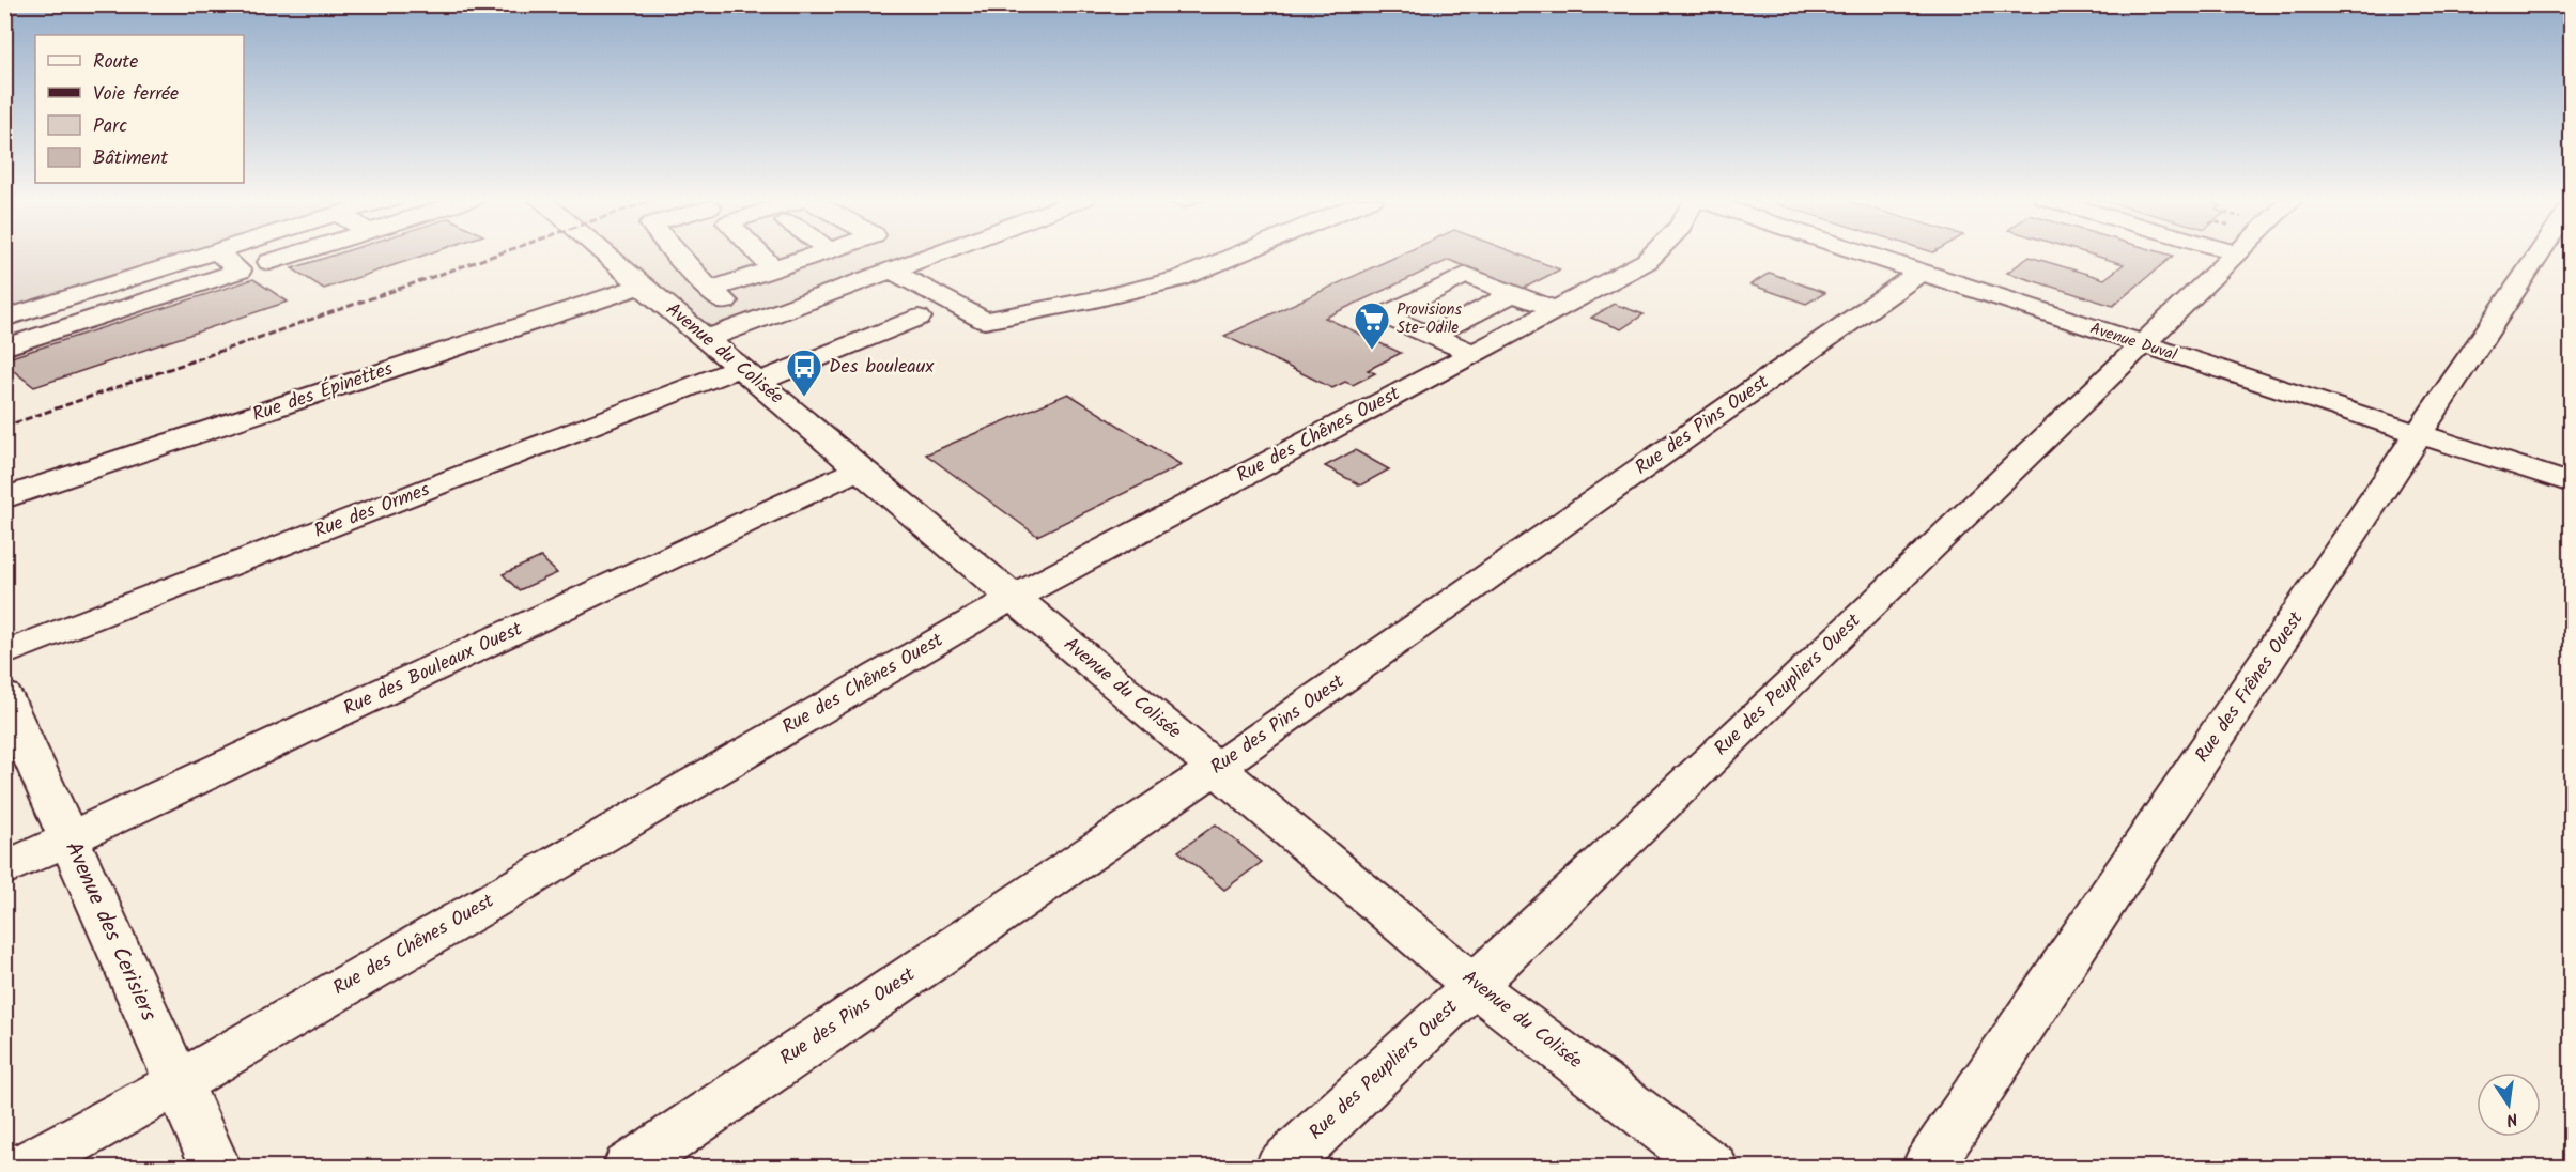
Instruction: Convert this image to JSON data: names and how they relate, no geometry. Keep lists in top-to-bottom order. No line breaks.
{"streets":{"street":["Avenue Duval","Avenue du Colisée","Rue des Épinettes","Rue des Pins Ouest","Rue des Chênes Ouest","Rue des Ormes","Rue des Bouleaux Ouest","Rue des Peupliers Ouest","Rue des Frênes Ouest","Avenue des Cerisiers"]},"crossings":[["Avenue Duval","Rue des Pins Ouest"],["Avenue Duval","Rue des Peupliers Ouest"],["Avenue Duval","Rue des Frênes Ouest"],["Avenue du Colisée","Rue des Épinettes"],["Avenue du Colisée","Rue des Pins Ouest"],["Avenue du Colisée","Rue des Chênes Ouest"],["Avenue du Colisée","Rue des Ormes"],["Avenue du Colisée","Rue des Bouleaux Ouest"],["Avenue du Colisée","Rue des Peupliers Ouest"],["Rue des Chênes Ouest","Avenue des Cerisiers"],["Rue des Bouleaux Ouest","Avenue des Cerisiers"]],"places":{"supermarket":["Provisions Ste-Odile"],"bus stop":["Des bouleaux"]},"legend":["Route","Voie ferrée","Parc","Bâtiment"],"north":"bottom"}
